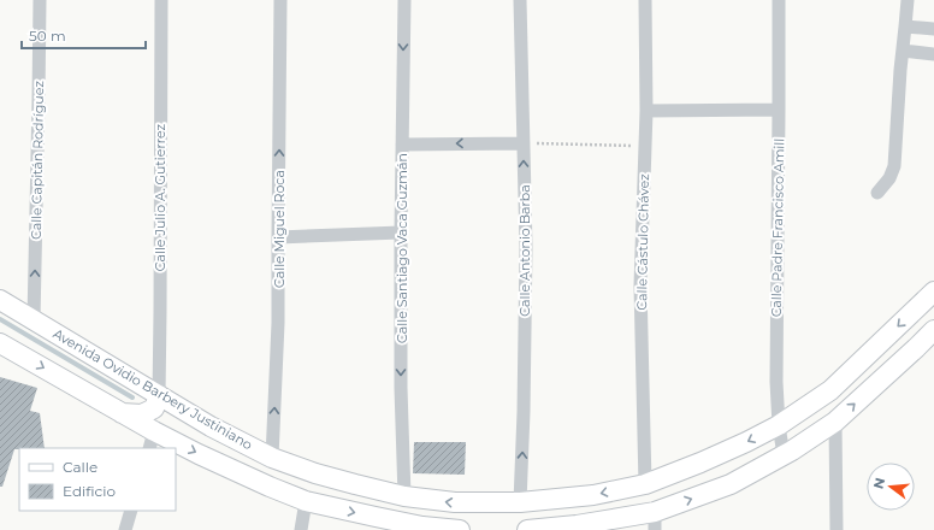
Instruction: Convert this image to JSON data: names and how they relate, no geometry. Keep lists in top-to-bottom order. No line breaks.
{"streets":{"street":["Calle Capitán Rodríguez","Calle Julio A. Gutierrez","Calle Padre Francisco Amill","Calle Miguel Roca","Calle Cástulo Chávez","Calle Santiago Vaca Guzmán","Calle Antonio Barba","Avenida Ovidio Barbery Justiniano"]},"crossings":[["Calle Capitán Rodríguez","Avenida Ovidio Barbery Justiniano"],["Calle Julio A. Gutierrez","Avenida Ovidio Barbery Justiniano"],["Calle Padre Francisco Amill","Avenida Ovidio Barbery Justiniano"],["Calle Miguel Roca","Avenida Ovidio Barbery Justiniano"],["Calle Cástulo Chávez","Avenida Ovidio Barbery Justiniano"],["Calle Santiago Vaca Guzmán","Avenida Ovidio Barbery Justiniano"],["Calle Antonio Barba","Avenida Ovidio Barbery Justiniano"]],"one_way":["Calle Capitán Rodríguez","Calle Miguel Roca","Calle Santiago Vaca Guzmán","Calle Antonio Barba"],"legend":["Calle","Edificio"],"scale_bar":"50 m","north":"left"}
